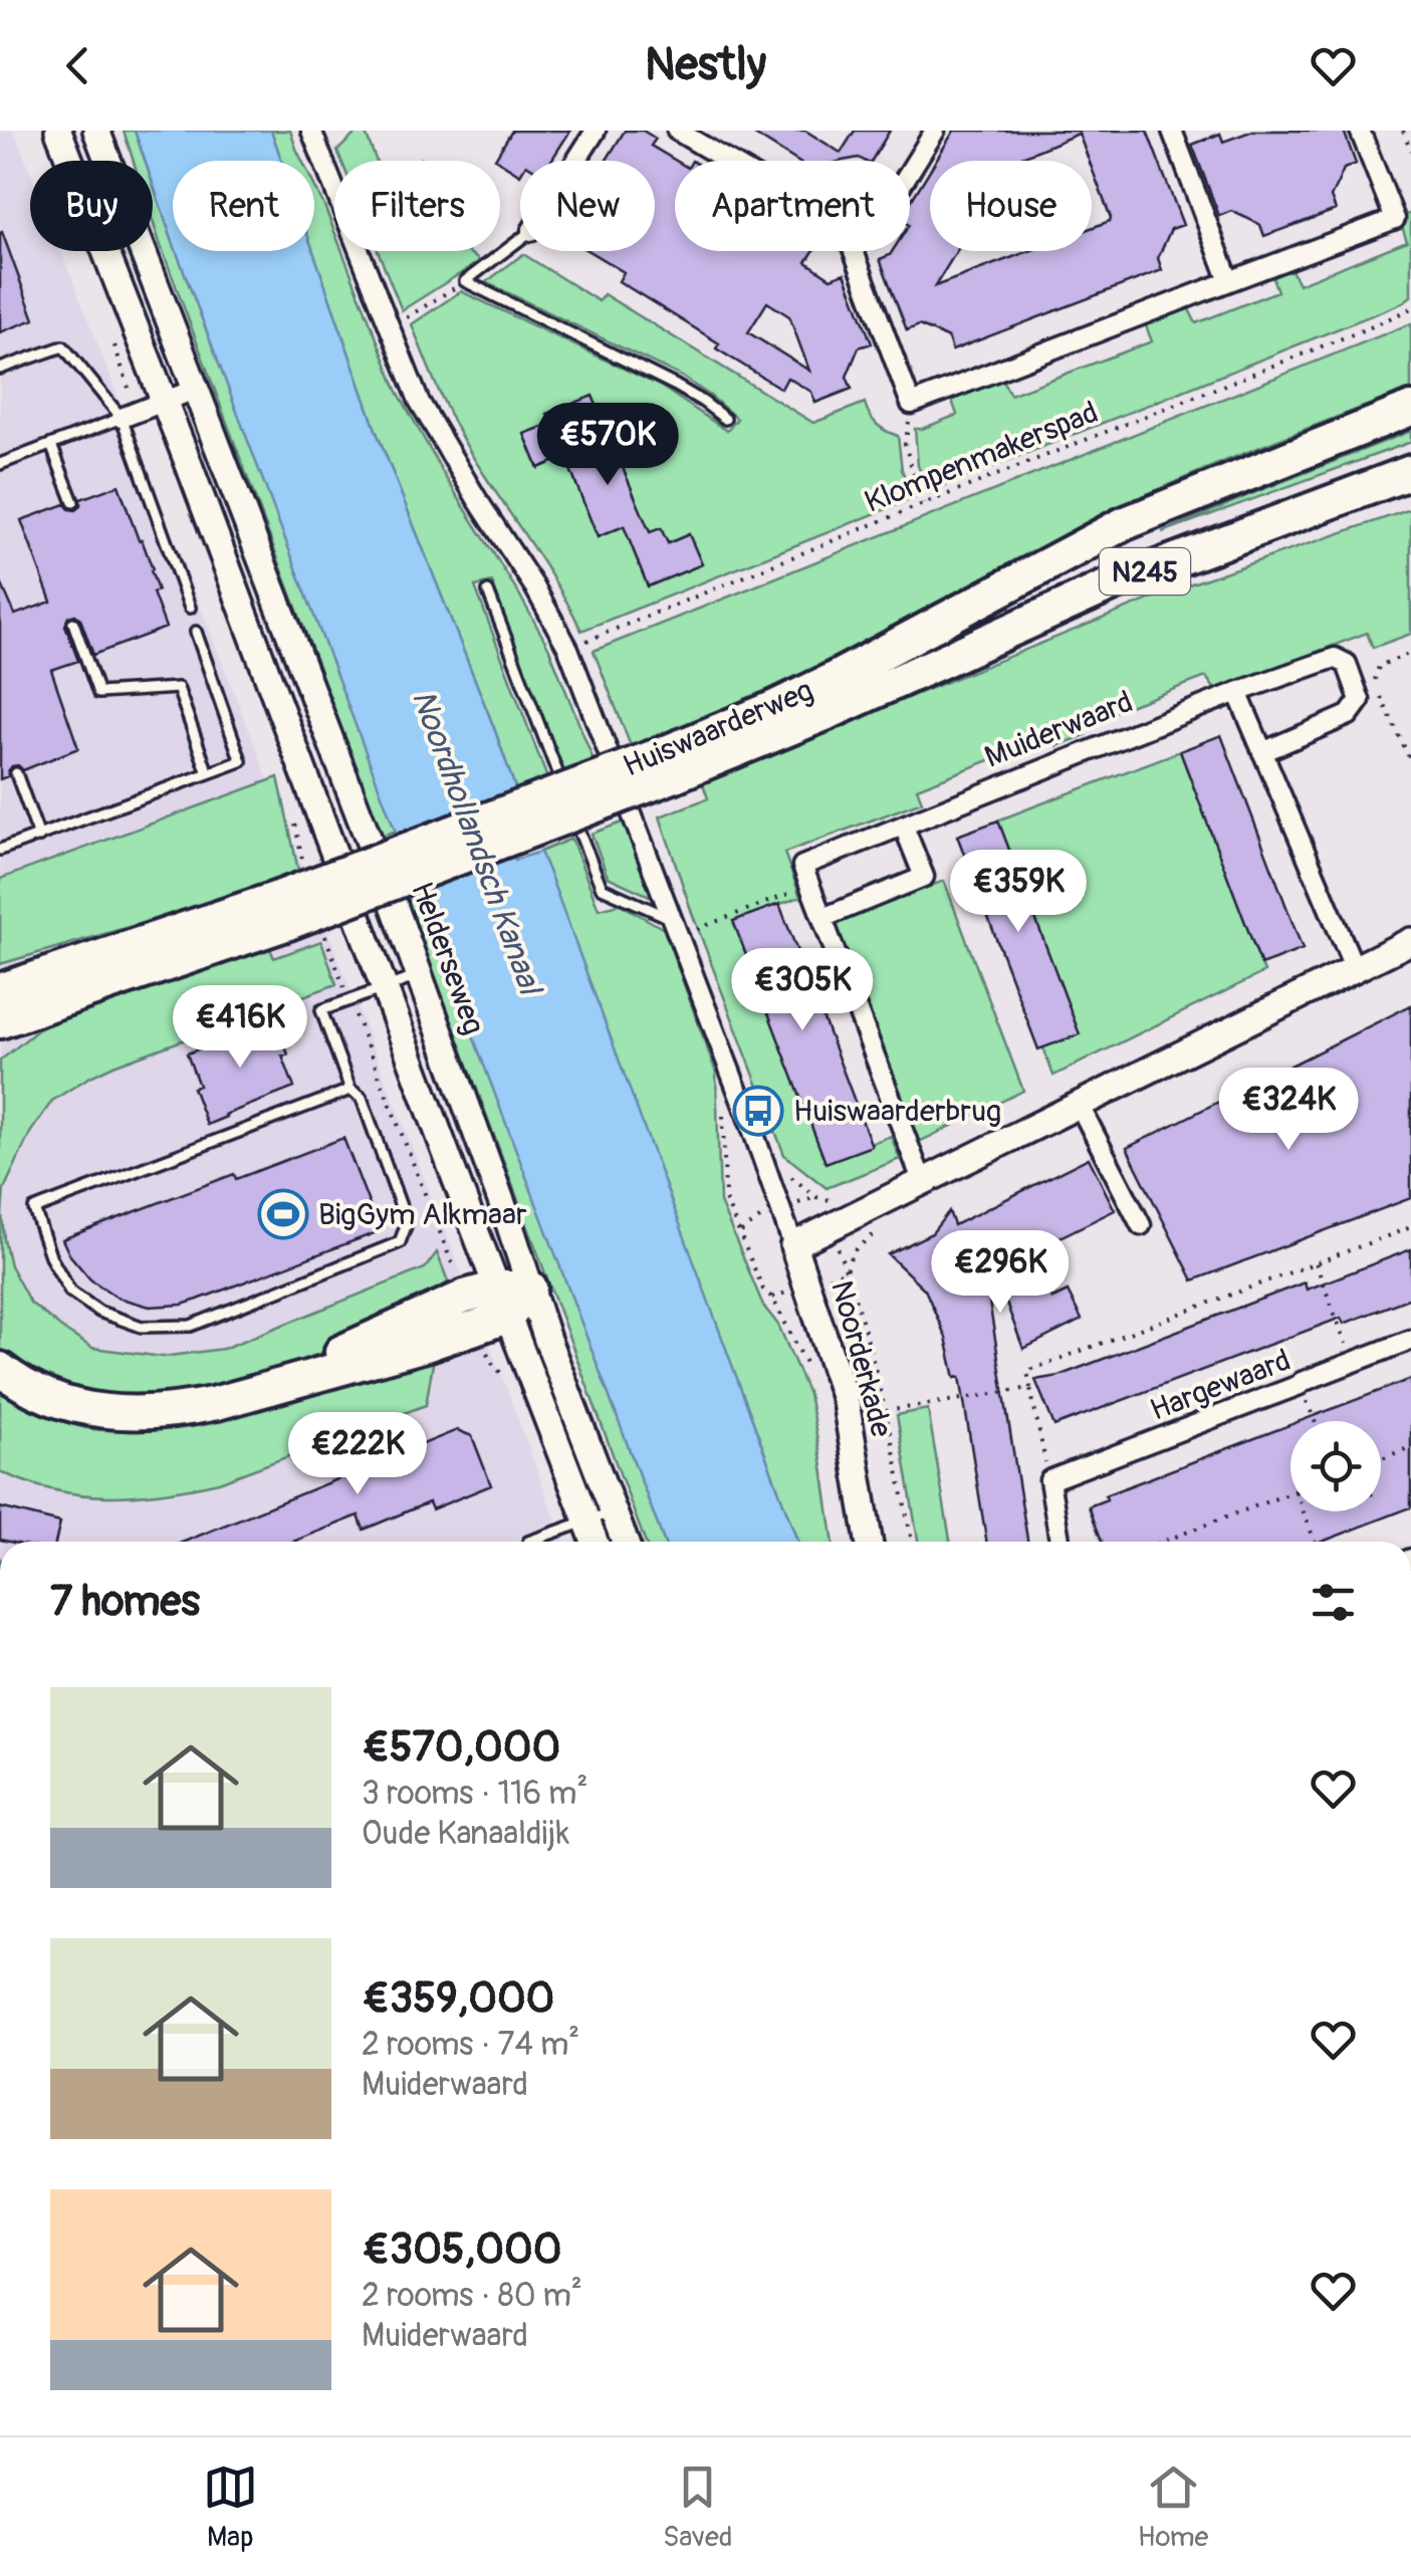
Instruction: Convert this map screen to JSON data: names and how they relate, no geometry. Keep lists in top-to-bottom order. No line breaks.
{"streets":{"highway":["N245","Huiswaarderweg"],"main road":["Helderseweg","Noorderkade"],"street":["Muiderwaard","Hargewaard"],"path":["Klompenmakerspad"]},"water":["Noordhollandsch Kanaal"],"places":{"bus stop":["Huiswaarderbrug"],"sports":["BigGym Alkmaar"]},"page":{"header":"Nestly","chip":["Buy","Rent","Filters","New","Apartment","House"],"price":["€570K","€359K","€305K","€416K","€324K","€296K","€222K"],"heading":"7 homes","list":[{"name":"€570,000","note":"3 rooms · 116 m² · Oude Kanaaldijk"},{"name":"€359,000","note":"2 rooms · 74 m² · Muiderwaard"},{"name":"€305,000","note":"2 rooms · 80 m² · Muiderwaard"}],"tabs":["Map","Saved","Home"]}}
